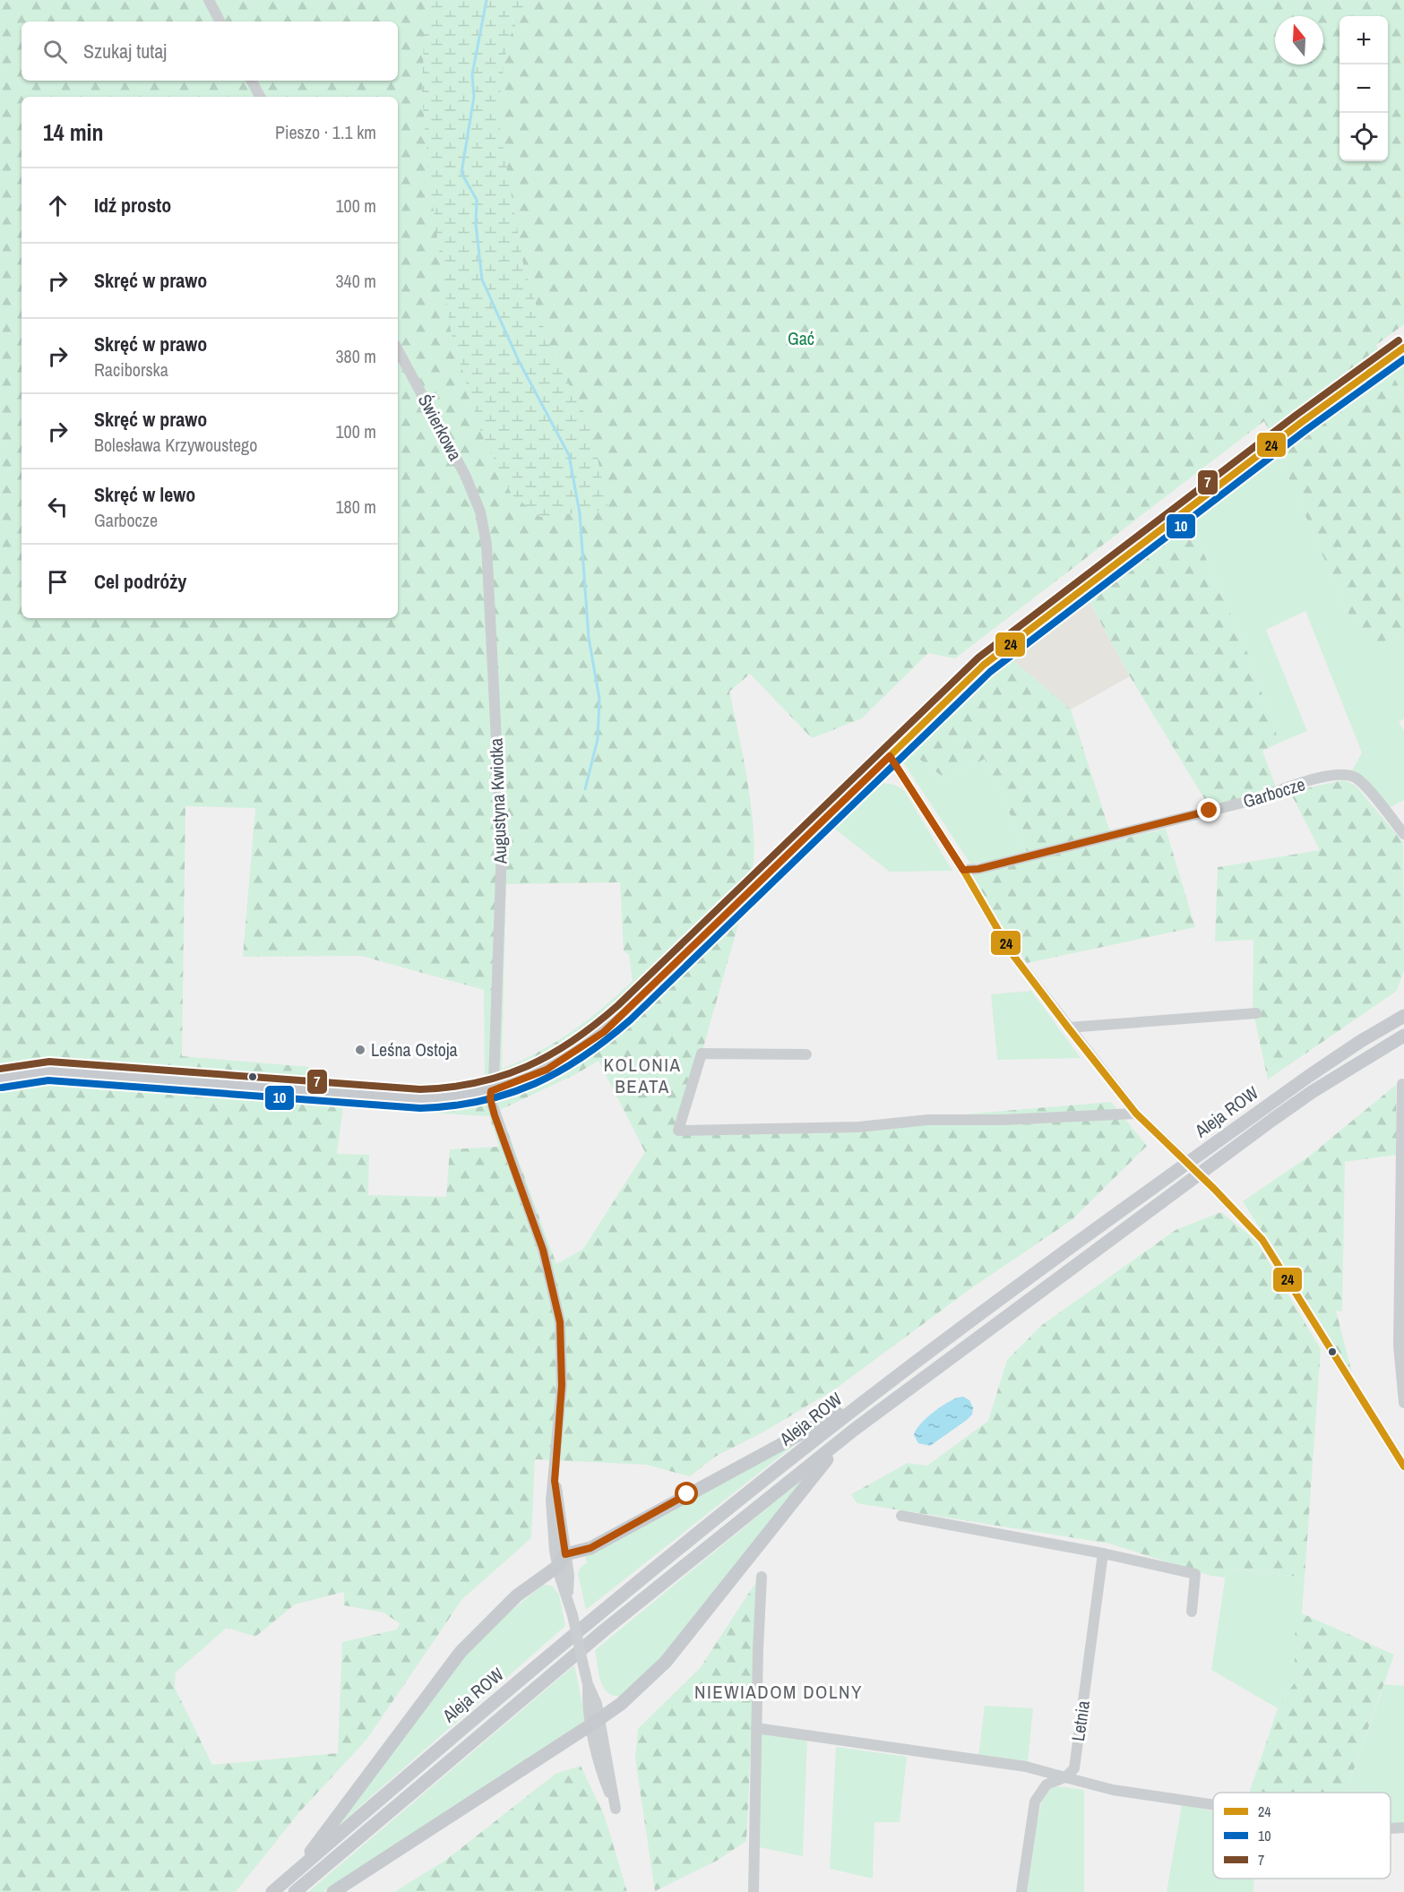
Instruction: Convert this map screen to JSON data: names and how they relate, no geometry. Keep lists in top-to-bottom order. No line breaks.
{"streets":{"main road":["Aleja ROW"],"street":["Świerkowa","Garbocze","Augustyna Kwiotka","Letnia"]},"crossings":[["Świerkowa","Augustyna Kwiotka"]],"districts":["KOLONIA BEATA","NIEWIADOM DOLNY"],"parks":["Gać"],"places":["Leśna Ostoja"],"lines":["transit line 7","transit line 24","transit line 10"],"legend":["24","10","7"],"north":"top","page":{"map_buttons":["+","−"],"search":"Szukaj tutaj","heading":["14 min","Pieszo · 1.1 km"],"list":[["Idź prosto","100 m"],["Skręć w prawo","340 m"],["Skręć w prawo","Raciborska","380 m"],["Skręć w prawo","Bolesława Krzywoustego","100 m"],["Skręć w lewo","Garbocze","180 m"],"Cel podróży"]}}
